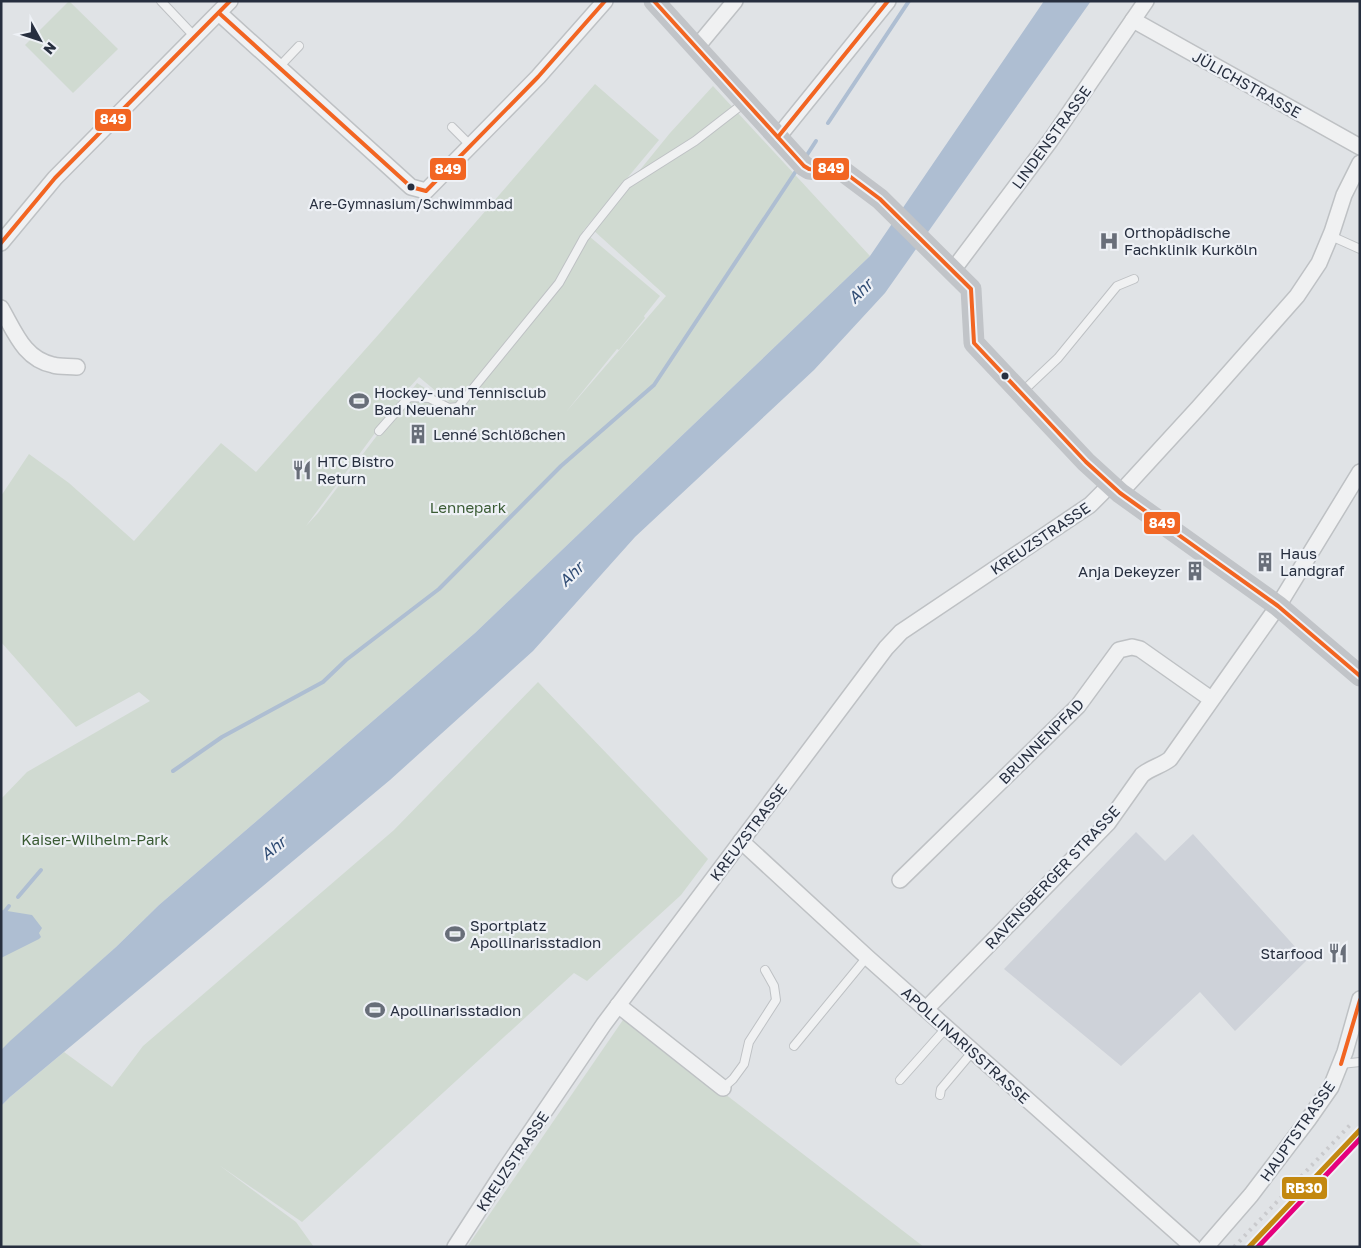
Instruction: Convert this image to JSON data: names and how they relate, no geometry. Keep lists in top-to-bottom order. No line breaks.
{"streets":{"street":["JÜLICHSTRASSE","LINDENSTRASSE","KREUZSTRASSE","BRUNNENPFAD","RAVENSBERGER STRASSE","APOLLINARISSTRASSE","HAUPTSTRASSE"]},"crossings":[["JÜLICHSTRASSE","LINDENSTRASSE"],["KREUZSTRASSE","APOLLINARISSTRASSE"],["BRUNNENPFAD","RAVENSBERGER STRASSE"],["RAVENSBERGER STRASSE","APOLLINARISSTRASSE"]],"water":["Ahr"],"parks":["Lennepark","Kaiser-Wilhelm-Park"],"places":{"other":["Are-Gymnasium/Schwimmbad"],"hospital":["Orthopädische Fachklinik Kurköln"],"sports":["Hockey- und Tennisclub Bad Neuenahr","Sportplatz Apollinarisstadion","Apollinarisstadion"],"building":["Lenné Schlößchen","Haus Landgraf","Anja Dekeyzer"],"restaurant":["HTC Bistro Return","Starfood"]},"lines":["transit line 849","transit line RB30"],"north":"bottom right"}
